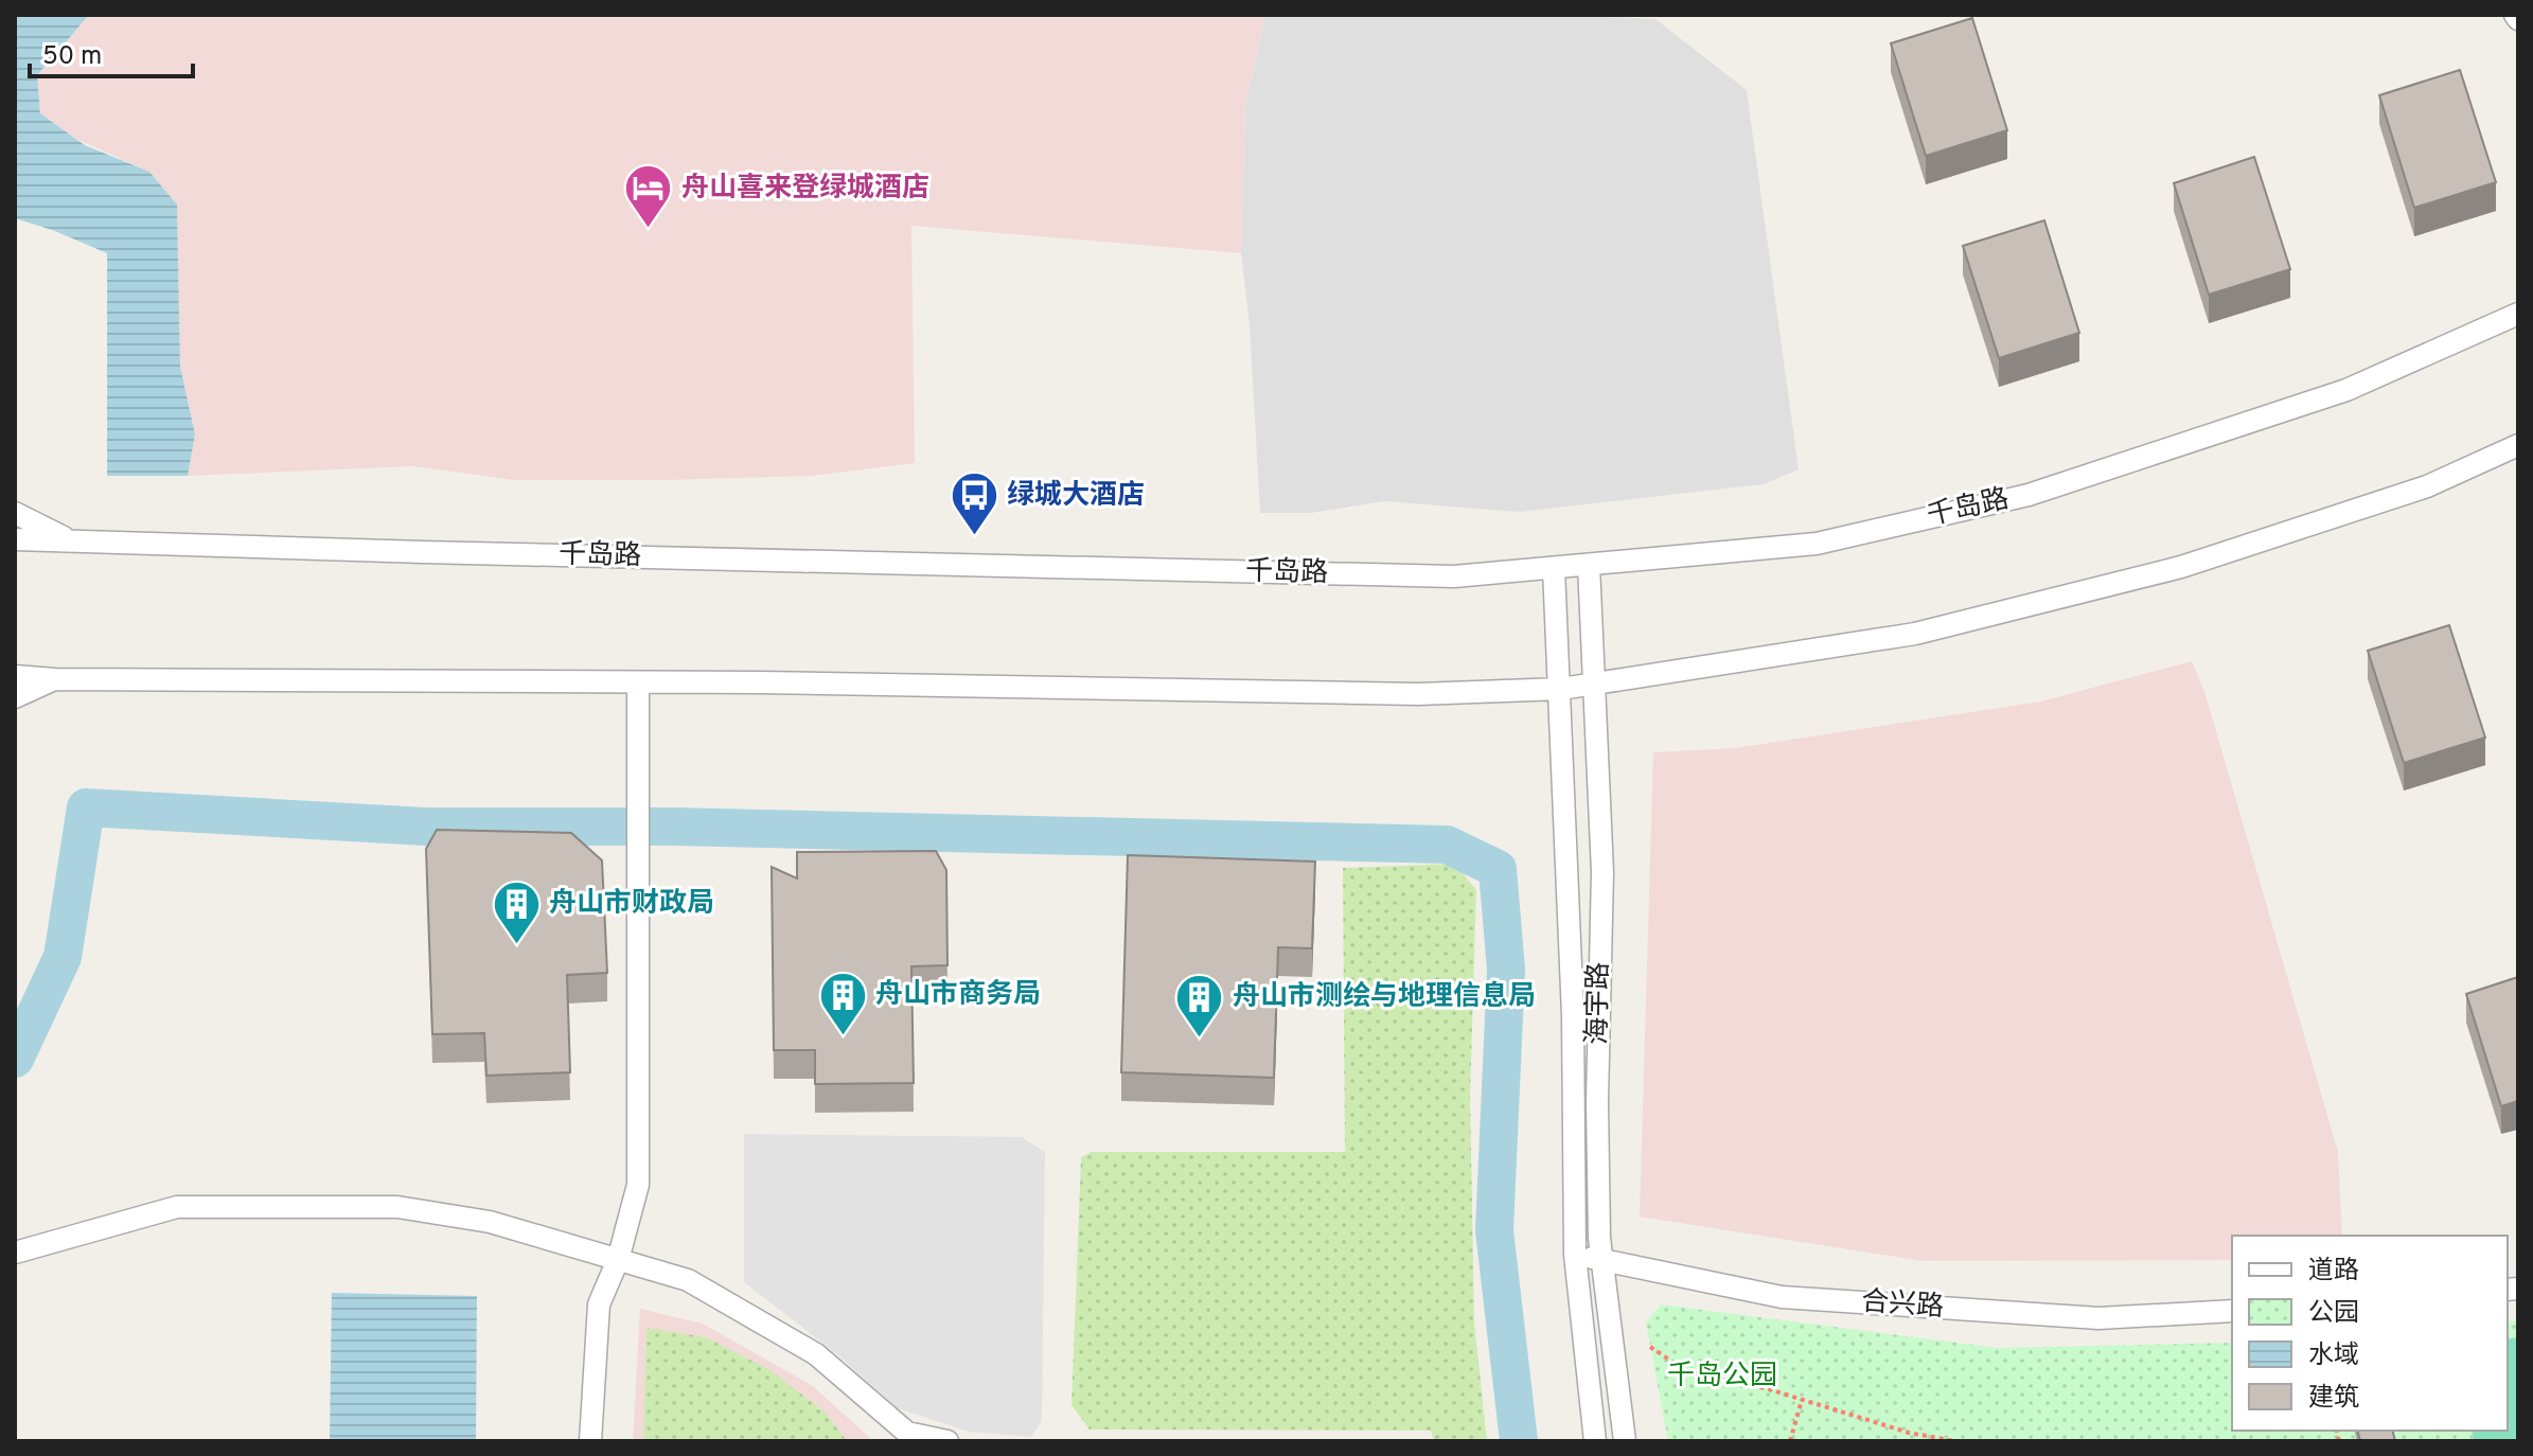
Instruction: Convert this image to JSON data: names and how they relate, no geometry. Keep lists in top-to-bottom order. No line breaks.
{"streets":{"street":["千岛路","海宇路","合兴路"]},"crossings":[["千岛路","海宇路"],["海宇路","合兴路"]],"parks":["千岛公园"],"places":{"hotel":["舟山喜来登绿城酒店"],"bus stop":["绿城大酒店"],"building":["舟山市财政局","舟山市商务局","舟山市测绘与地理信息局"]},"legend":["道路","公园","水域","建筑"],"scale_bar":"50 m"}
